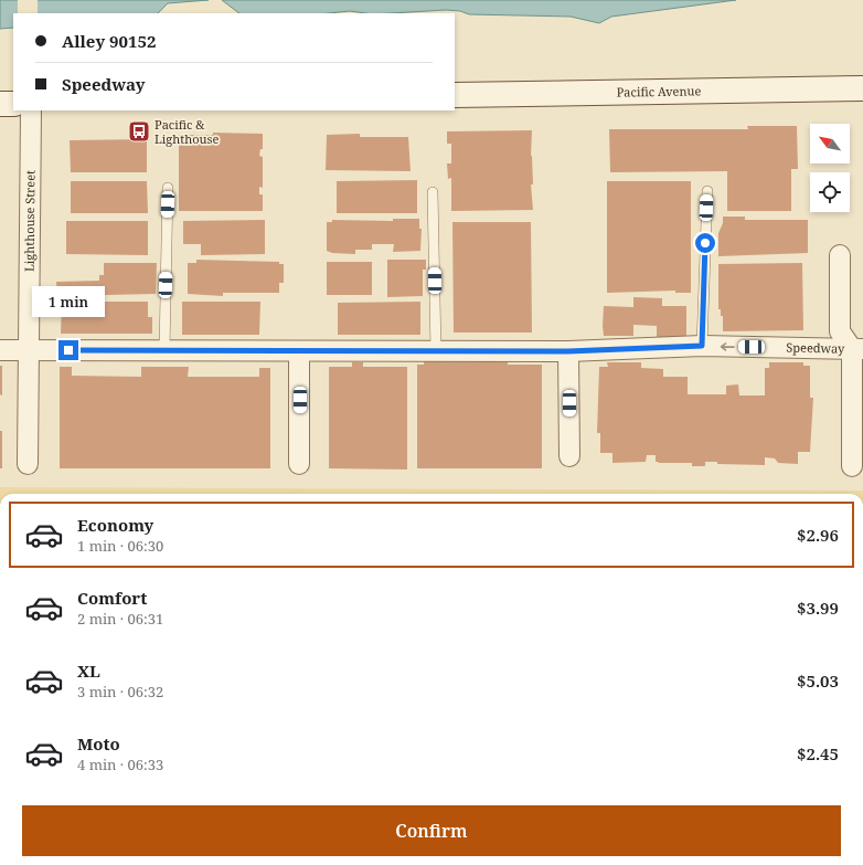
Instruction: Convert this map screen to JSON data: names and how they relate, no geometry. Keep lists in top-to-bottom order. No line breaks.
{"streets":{"street":["Pacific Avenue","Lighthouse Street","Speedway"]},"crossings":[["Lighthouse Street","Speedway"]],"places":{"bus stop":["Pacific & Lighthouse"]},"north":"top left","page":{"banner":["Alley 90152","Speedway"],"bubble":"1 min","list":[{"name":"Economy","note":"1 min · 06:30","value":"$2.96"},{"name":"Comfort","note":"2 min · 06:31","value":"$3.99"},{"name":"XL","note":"3 min · 06:32","value":"$5.03"},{"name":"Moto","note":"4 min · 06:33","value":"$2.45"}],"buttons":"Confirm"}}
